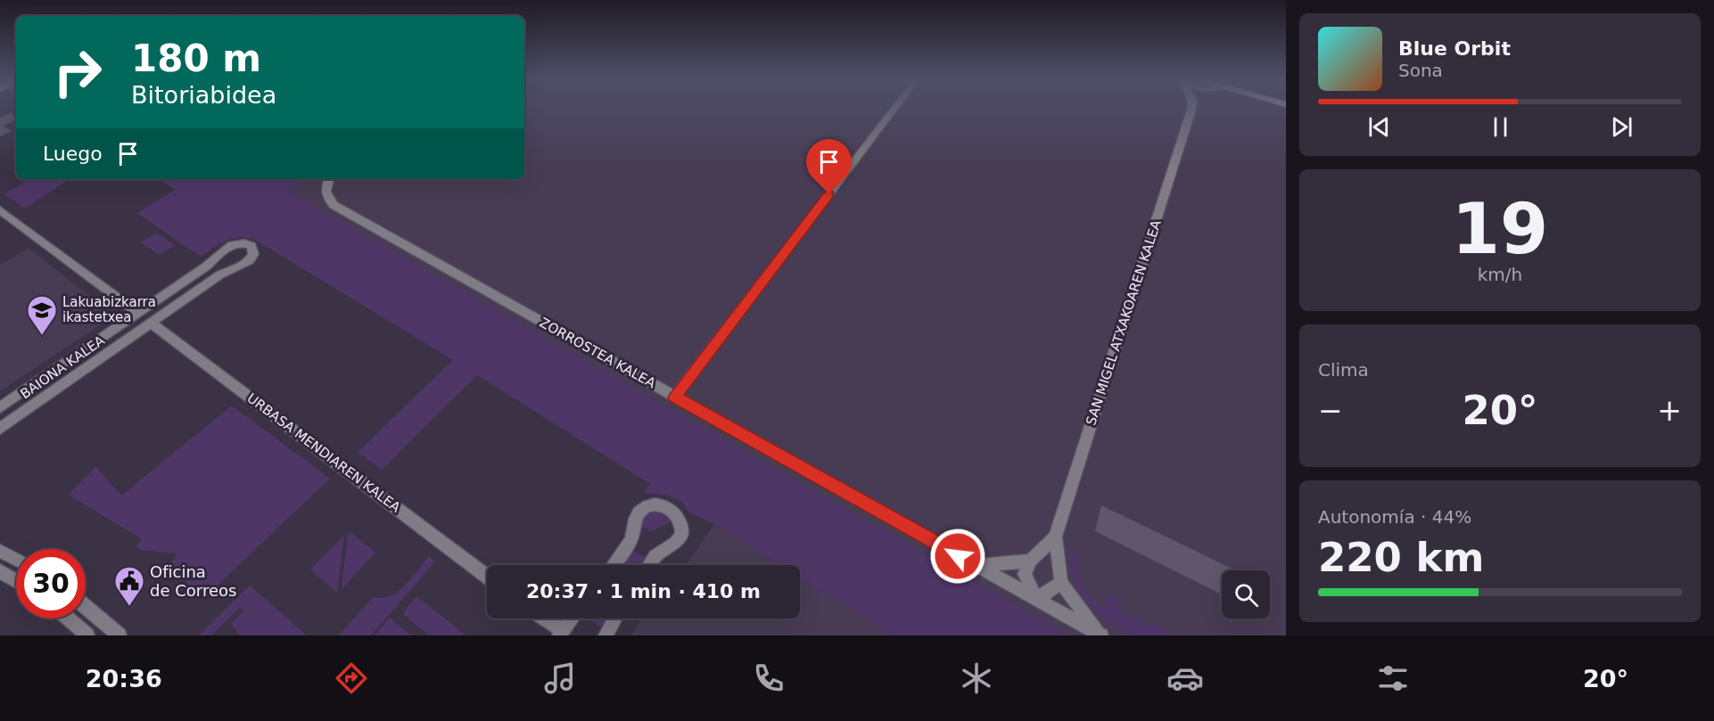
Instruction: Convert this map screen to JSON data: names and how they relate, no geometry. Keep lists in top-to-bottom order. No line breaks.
{"streets":{"street":["SAN MIGEL ATXAKOAREN KALEA","ZORROSTEA KALEA","BAIONA KALEA","URBASA MENDIAREN KALEA"]},"crossings":[["SAN MIGEL ATXAKOAREN KALEA","ZORROSTEA KALEA"],["BAIONA KALEA","URBASA MENDIAREN KALEA"]],"places":{"school or university":["Lakuabizkarra ikastetxea"],"public building":["Oficina de Correos"]},"page":{"turn":["180 m","Bitoriabidea"],"song":["Blue Orbit","Sona"],"then":"Luego","tile":[["19","km/h"],"Clima",["Autonomía · 44%","220 km"]],"heat":["−","20°","+"],"limit":"30","trip":"20:37 · 1 min · 410 m","tabs":["20:36","20°"]}}
